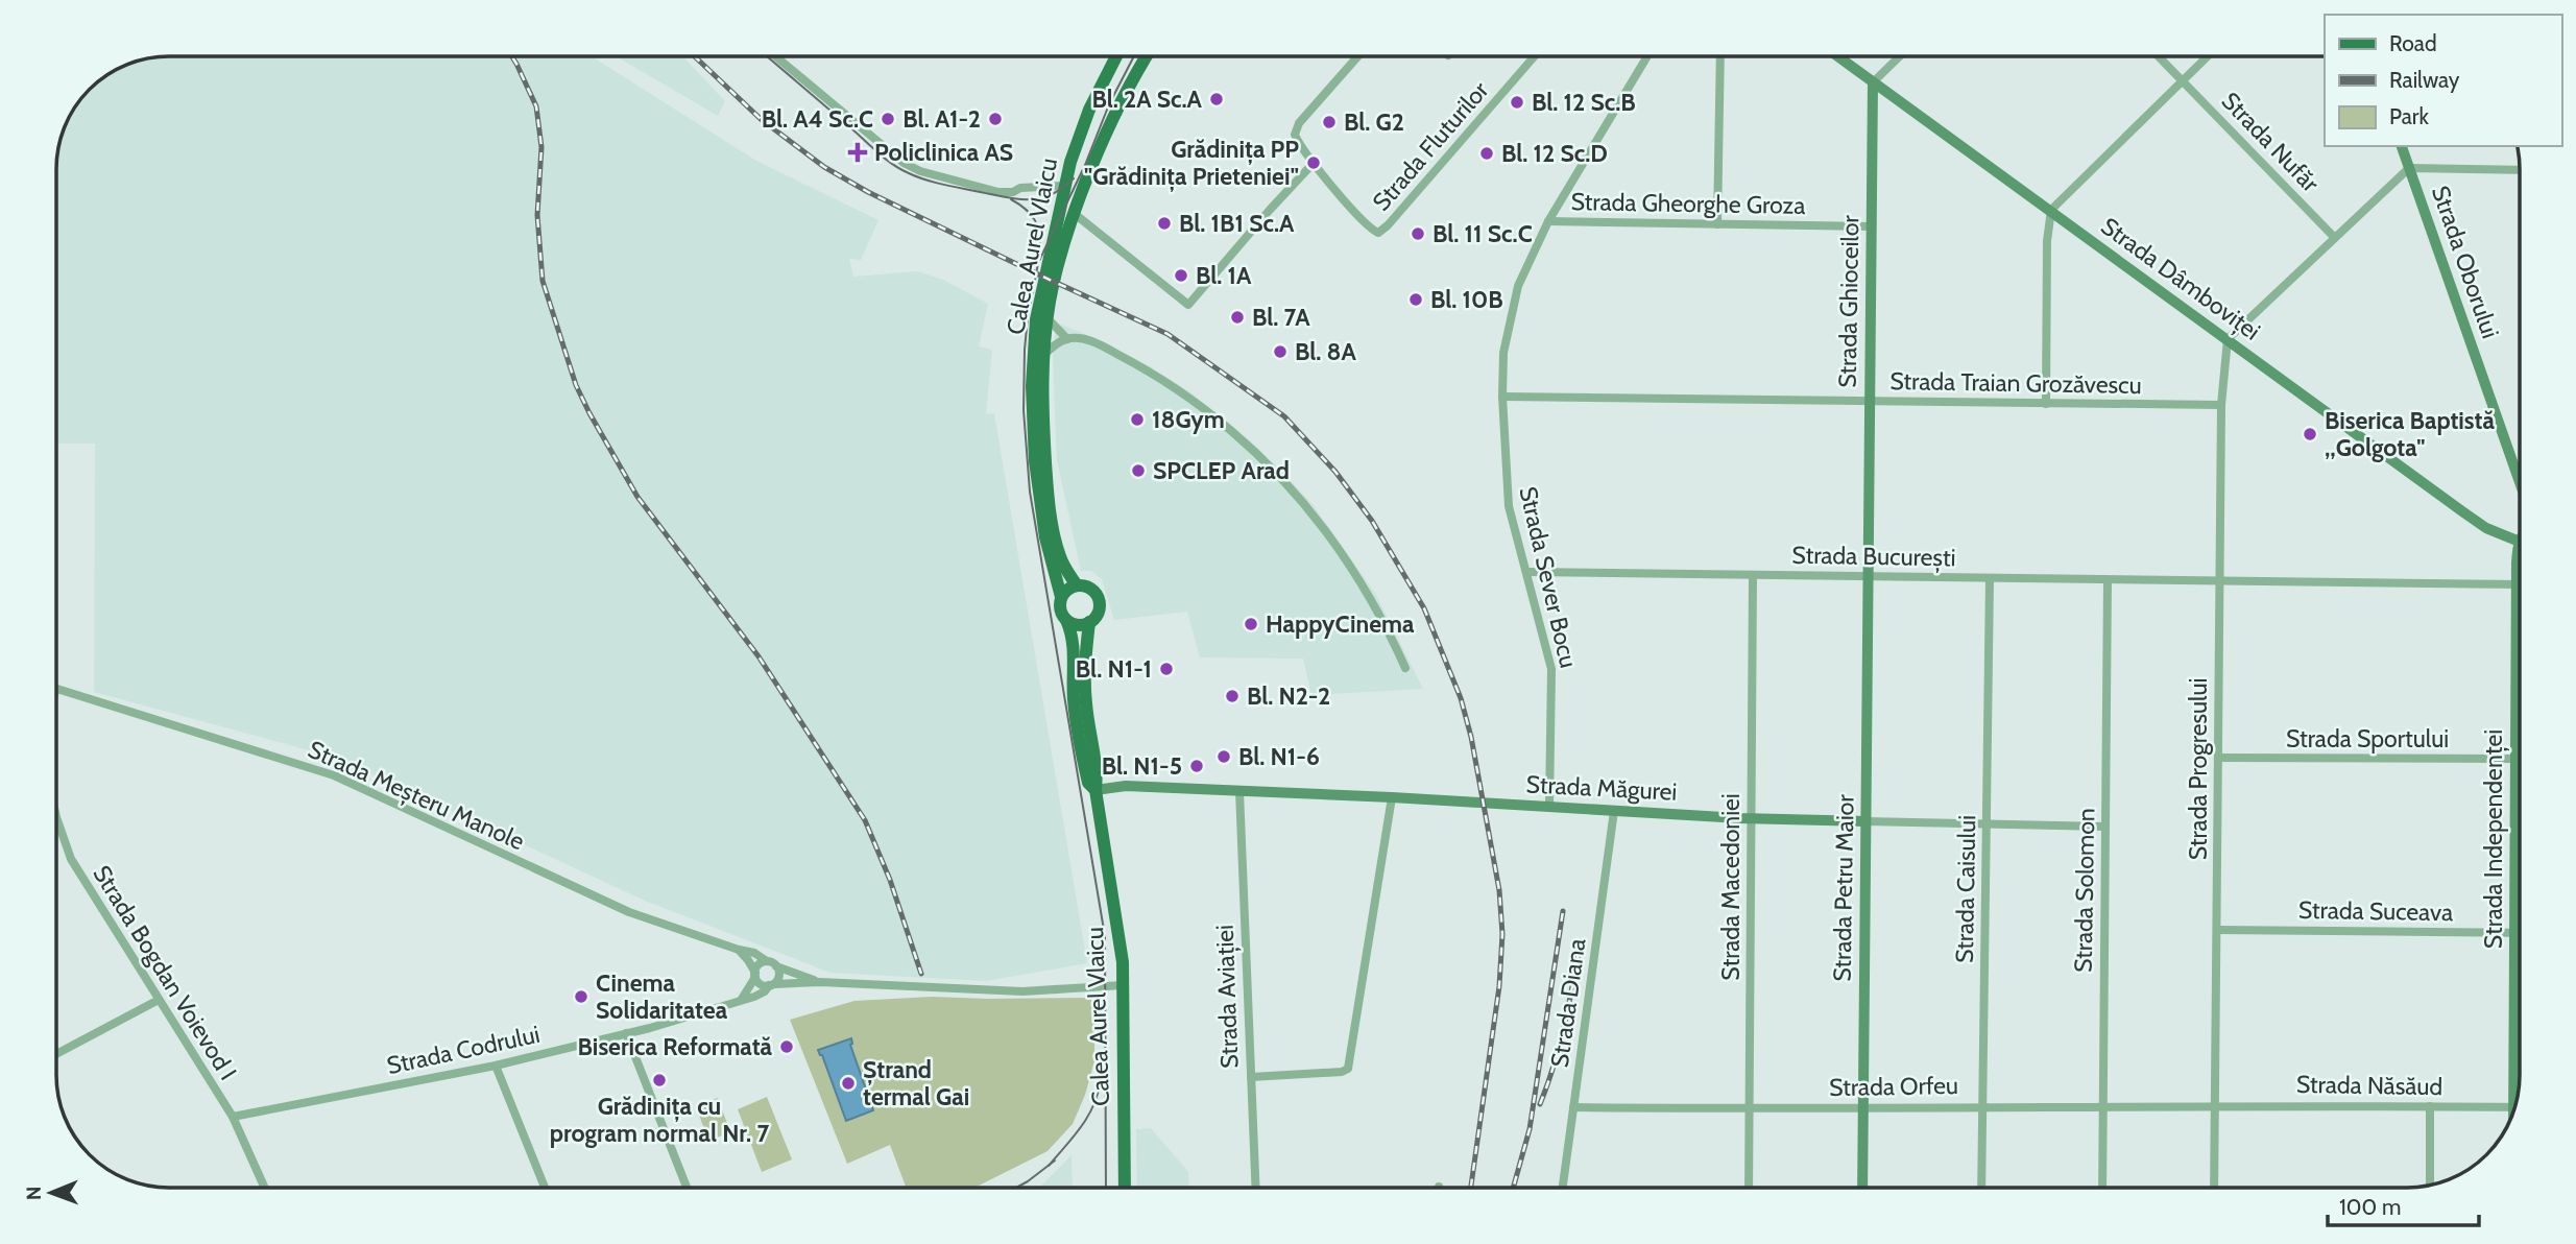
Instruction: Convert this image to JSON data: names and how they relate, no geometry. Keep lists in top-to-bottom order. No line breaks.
{"streets":{"main road":["Calea Aurel Vlaicu"],"street":["Strada Nufăr","Strada Fluturilor","Strada Gheorghe Groza","Strada Oborului","Strada Dâmboviței","Strada Ghioceilor","Strada Traian Grozăvescu","Strada București","Strada Sever Bocu","Strada Sportului","Strada Progresului","Strada Măgurei","Strada Meșteru Manole","Strada Independenței","Strada Macedoniei","Strada Petru Maior","Strada Caisului","Strada Solomon","Strada Suceava","Strada Bogdan Voievod I","Strada Aviației","Strada Diana","Strada Codrului","Strada Năsăud","Strada Orfeu"]},"crossings":[["Strada Gheorghe Groza","Strada Ghioceilor"],["Strada Gheorghe Groza","Strada Sever Bocu"],["Calea Aurel Vlaicu","Strada Măgurei"],["Strada Dâmboviței","Strada Ghioceilor"],["Strada Dâmboviței","Strada Progresului"],["Strada Dâmboviței","Strada Independenței"],["Strada Ghioceilor","Strada Traian Grozăvescu"],["Strada Ghioceilor","Strada București"],["Strada Ghioceilor","Strada Petru Maior"],["Strada Traian Grozăvescu","Strada Sever Bocu"],["Strada Traian Grozăvescu","Strada Progresului"],["Strada București","Strada Sever Bocu"],["Strada București","Strada Progresului"],["Strada București","Strada Independenței"],["Strada București","Strada Macedoniei"],["Strada București","Strada Petru Maior"],["Strada București","Strada Caisului"],["Strada București","Strada Solomon"],["Strada Sever Bocu","Strada Măgurei"],["Strada Sportului","Strada Progresului"],["Strada Sportului","Strada Independenței"],["Strada Progresului","Strada Suceava"],["Strada Progresului","Strada Năsăud"],["Strada Progresului","Strada Orfeu"],["Strada Măgurei","Strada Macedoniei"],["Strada Măgurei","Strada Petru Maior"],["Strada Măgurei","Strada Caisului"],["Strada Măgurei","Strada Solomon"],["Strada Măgurei","Strada Aviației"],["Strada Măgurei","Strada Diana"],["Strada Meșteru Manole","Strada Codrului"],["Strada Independenței","Strada Suceava"],["Strada Macedoniei","Strada Orfeu"],["Strada Petru Maior","Strada Orfeu"],["Strada Caisului","Strada Orfeu"],["Strada Solomon","Strada Orfeu"],["Strada Bogdan Voievod I","Strada Codrului"],["Strada Diana","Strada Orfeu"],["Strada Năsăud","Strada Orfeu"]],"places":{"other":["Bl. 2A Sc.A","Bl. 12 Sc.B","Bl. A4 Sc.C","Bl. A1-2","Bl. G2","Bl. 12 Sc.D","Grădinița PP \"Grădinița Prieteniei\"","Bl. 1B1 Sc.A","Bl. 11 Sc.C","Bl. 1A","Bl. 10B","Bl. 7A","Bl. 8A","18Gym","Biserica Baptistă ,,Golgota\"","SPCLEP Arad","HappyCinema","Bl. N1-1","Bl. N2-2","Bl. N1-6","Bl. N1-5","Cinema Solidaritatea","Biserica Reformată","Grădinița cu program normal Nr. 7","Ștrand termal Gai"],"health":["Policlinica AS"]},"legend":["Road","Railway","Park"],"scale_bar":"100 m","north":"left"}
